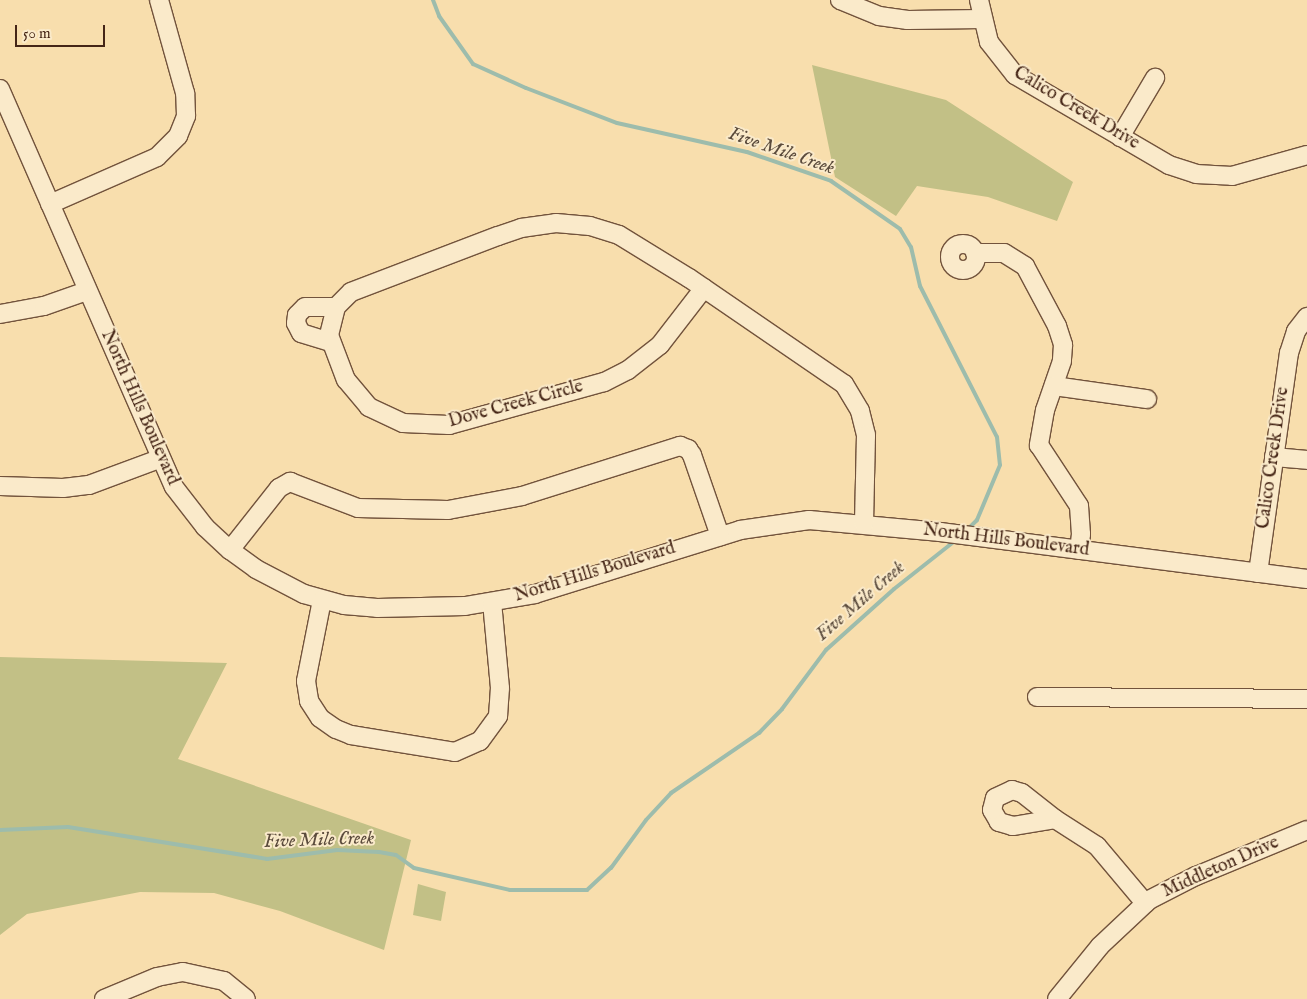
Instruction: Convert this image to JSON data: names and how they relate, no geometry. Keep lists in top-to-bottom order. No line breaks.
{"streets":{"street":["Calico Creek Drive","Dove Creek Circle","North Hills Boulevard","Middleton Drive"]},"crossings":[["Calico Creek Drive","North Hills Boulevard"]],"water":["Five Mile Creek"],"scale_bar":"50 m"}
